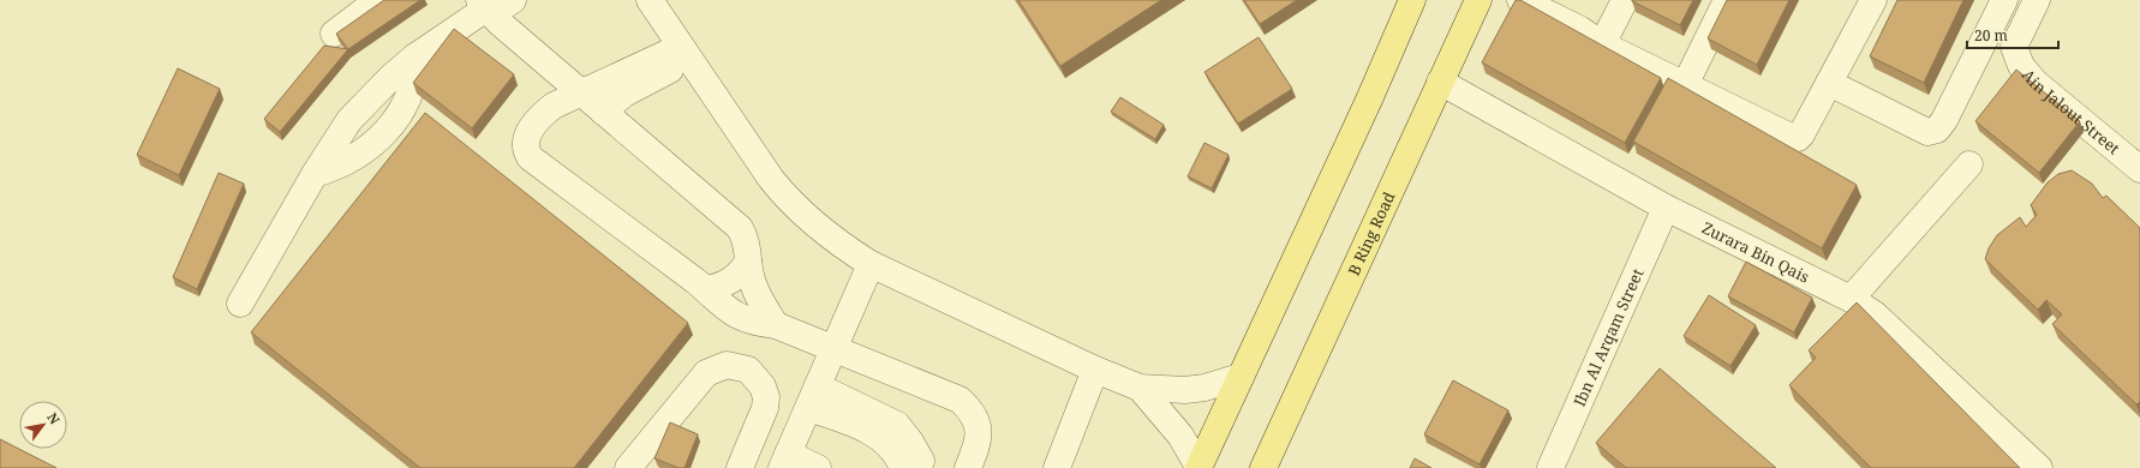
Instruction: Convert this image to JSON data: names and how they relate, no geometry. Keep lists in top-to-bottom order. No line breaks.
{"streets":{"main road":["B Ring Road"],"street":["Ain Jalout Street","Zurara Bin Qais","Ibn Al Arqam Street"]},"crossings":[["B Ring Road","Zurara Bin Qais"],["Zurara Bin Qais","Ibn Al Arqam Street"]],"scale_bar":"20 m","north":"top right"}
